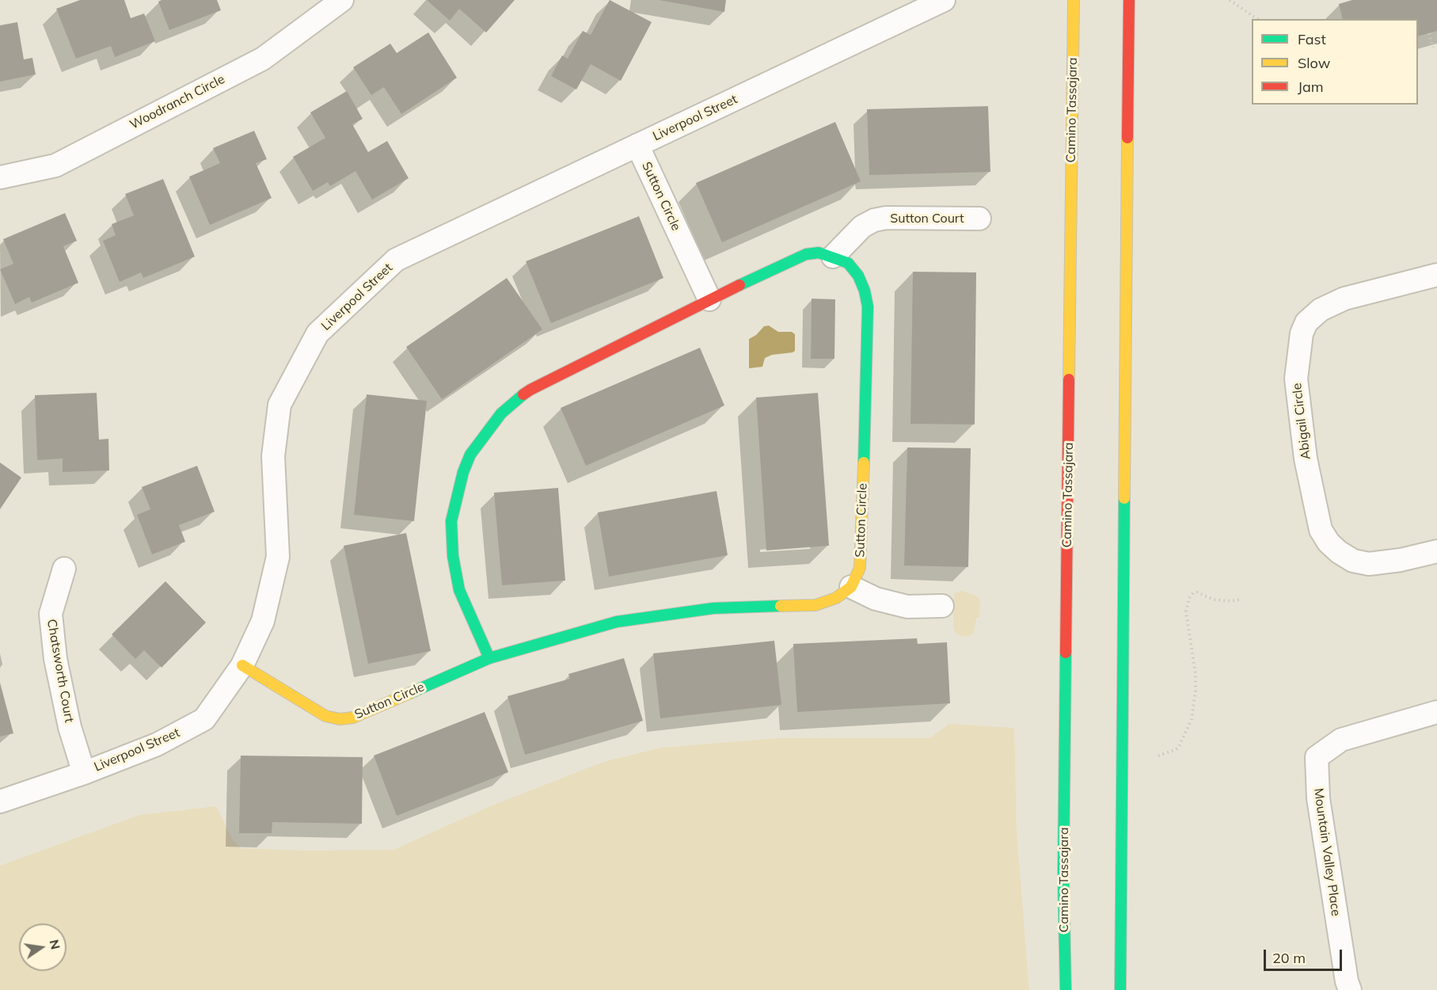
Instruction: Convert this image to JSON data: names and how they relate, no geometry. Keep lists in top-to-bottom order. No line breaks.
{"streets":{"main road":["Camino Tassajara","Sutton Circle"],"street":["Woodranch Circle","Liverpool Street","Sutton Court","Abigail Circle","Chatsworth Court","Mountain Valley Place"]},"crossings":[["Liverpool Street","Sutton Circle"],["Liverpool Street","Chatsworth Court"],["Sutton Circle","Sutton Court"]],"legend":["Fast","Slow","Jam"],"scale_bar":"20 m","north":"right"}
